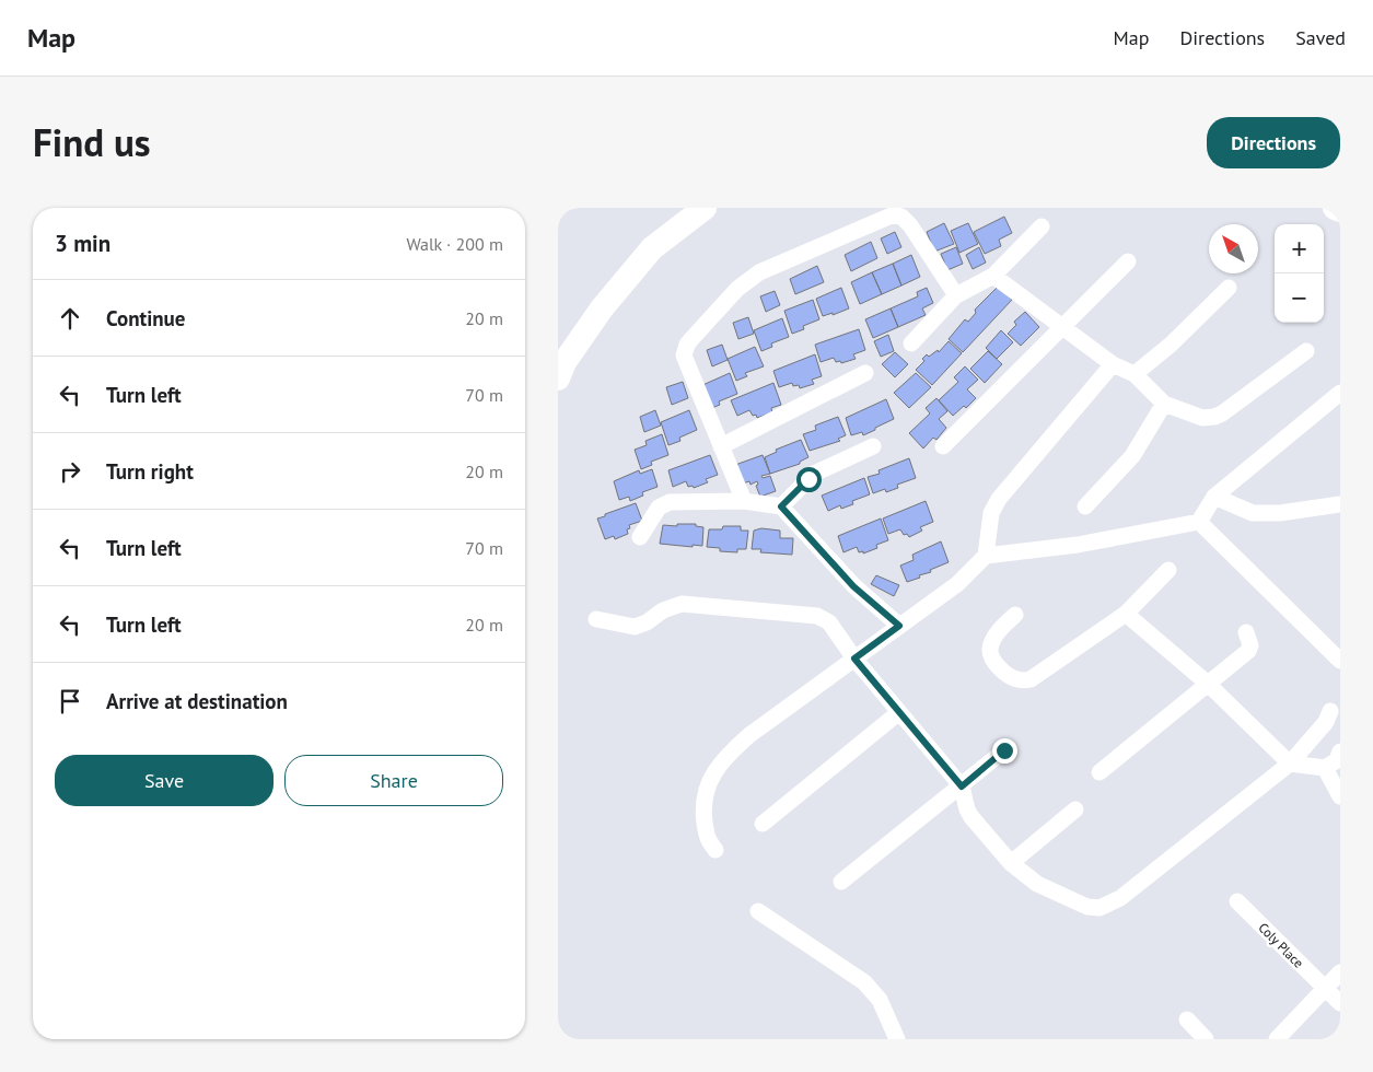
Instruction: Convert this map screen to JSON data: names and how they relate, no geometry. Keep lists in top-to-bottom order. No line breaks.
{"streets":{"street":["Coly Place"]},"north":"top left","page":{"header":"Map","nav":["Map","Directions","Saved"],"title":"Find us","buttons":["Directions",["Save","Share"]],"heading":["3 min","Walk · 200 m"],"map_buttons":["+","−"],"list":[["Continue","20 m"],["Turn left","70 m"],["Turn right","20 m"],["Turn left","70 m"],["Turn left","20 m"],"Arrive at destination"]}}
